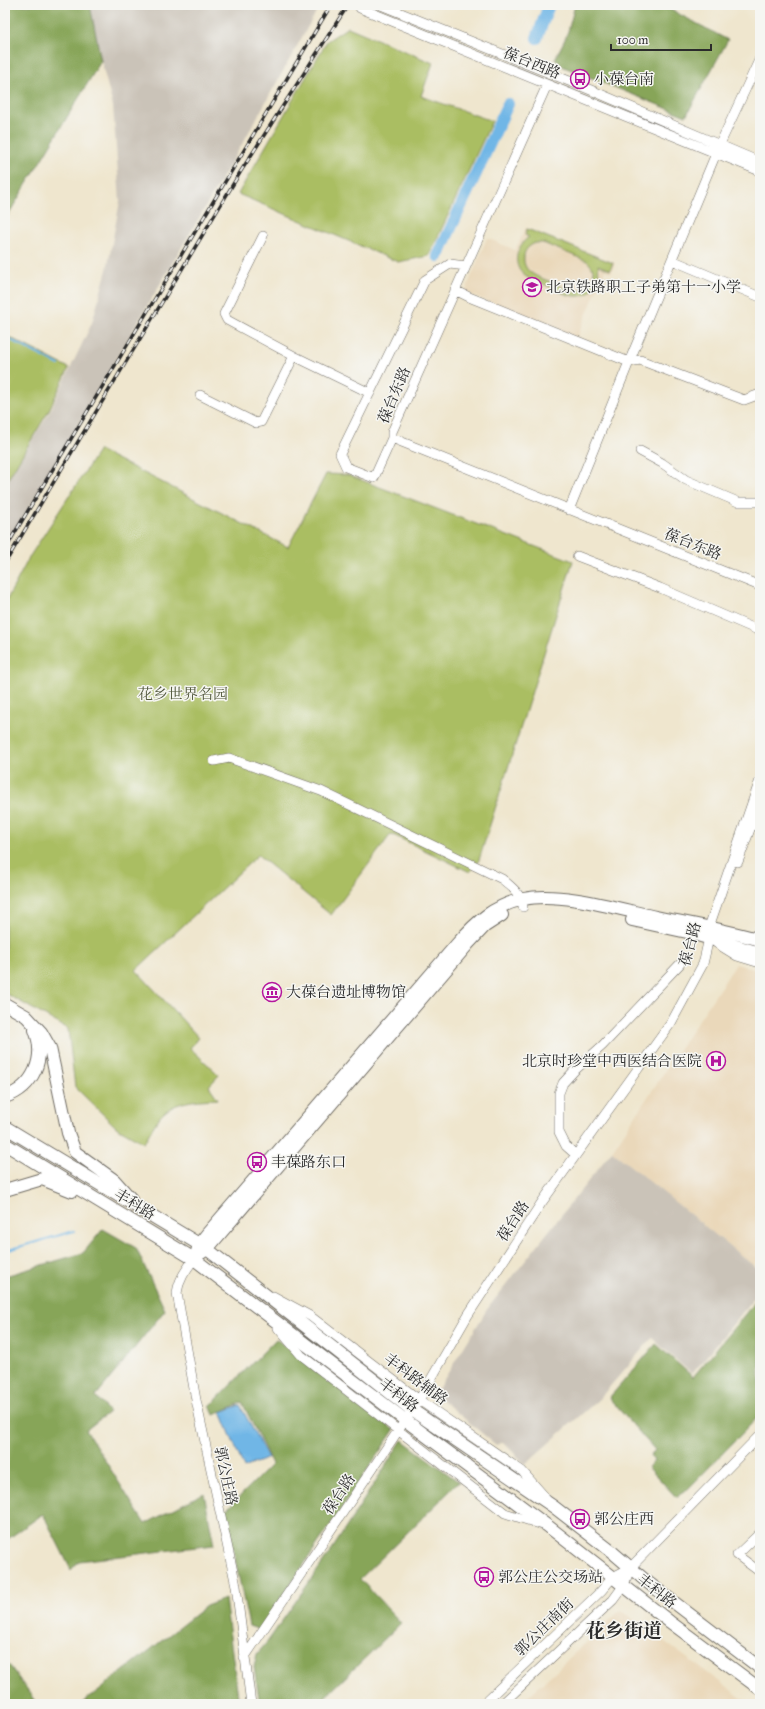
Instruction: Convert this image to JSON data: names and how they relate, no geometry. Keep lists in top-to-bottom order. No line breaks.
{"streets":{"main road":["丰科路"],"street":["葆台西路","葆台东路","葆台路","郭公庄路","郭公庄南街"]},"crossings":[["葆台西路","葆台东路"],["葆台路","丰科路"],["葆台路","郭公庄路"],["丰科路","郭公庄路"],["丰科路","郭公庄南街"]],"districts":["花乡街道"],"parks":["花乡世界名园"],"places":{"bus stop":["小葆台南","丰葆路东口","郭公庄西","郭公庄公交场站"],"school or university":["北京铁路职工子弟第十一小学"],"museum":["大葆台遗址博物馆"],"hospital":["北京时珍堂中西医结合医院"]},"scale_bar":"100 m"}
